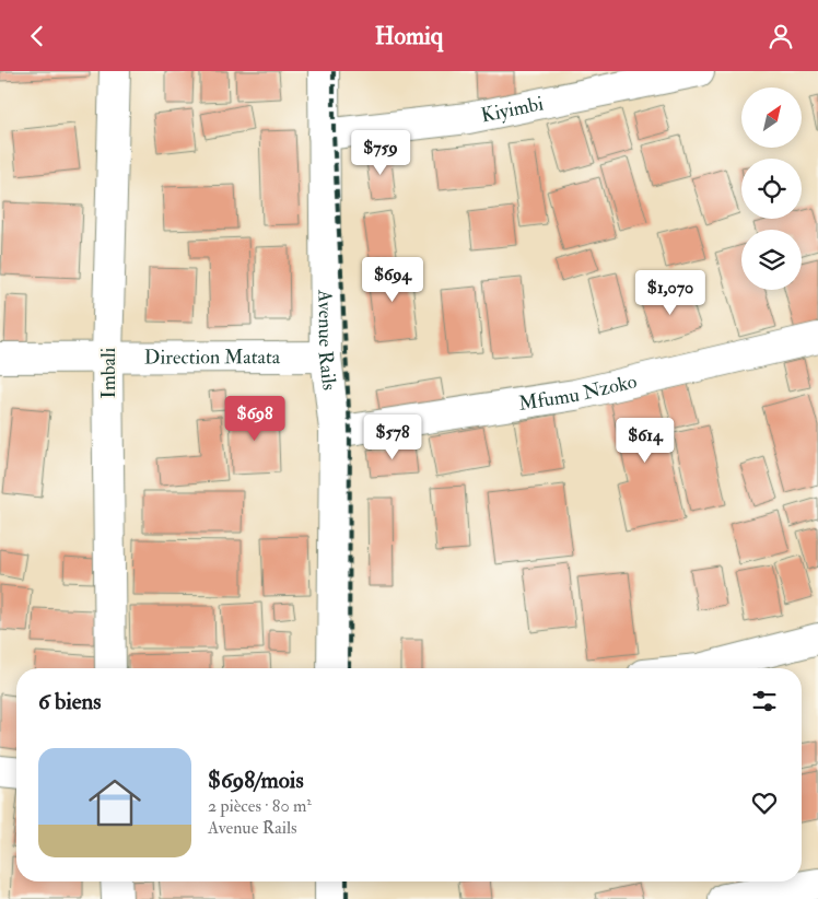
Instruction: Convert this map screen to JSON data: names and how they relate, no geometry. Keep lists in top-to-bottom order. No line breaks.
{"streets":{"street":["Kiyimbi","Avenue Rails","Direction Matata","Imbali","Mfumu Nzoko"]},"crossings":[["Kiyimbi","Avenue Rails"],["Avenue Rails","Direction Matata"],["Avenue Rails","Mfumu Nzoko"],["Direction Matata","Imbali"]],"north":"top right","page":{"header":"Homiq","price":["$759","$694","$1,070","$698","$578","$614"],"heading":"6 biens","list":[{"name":"$698/mois","note":"2 pièces · 80 m² · Avenue Rails"}]}}
